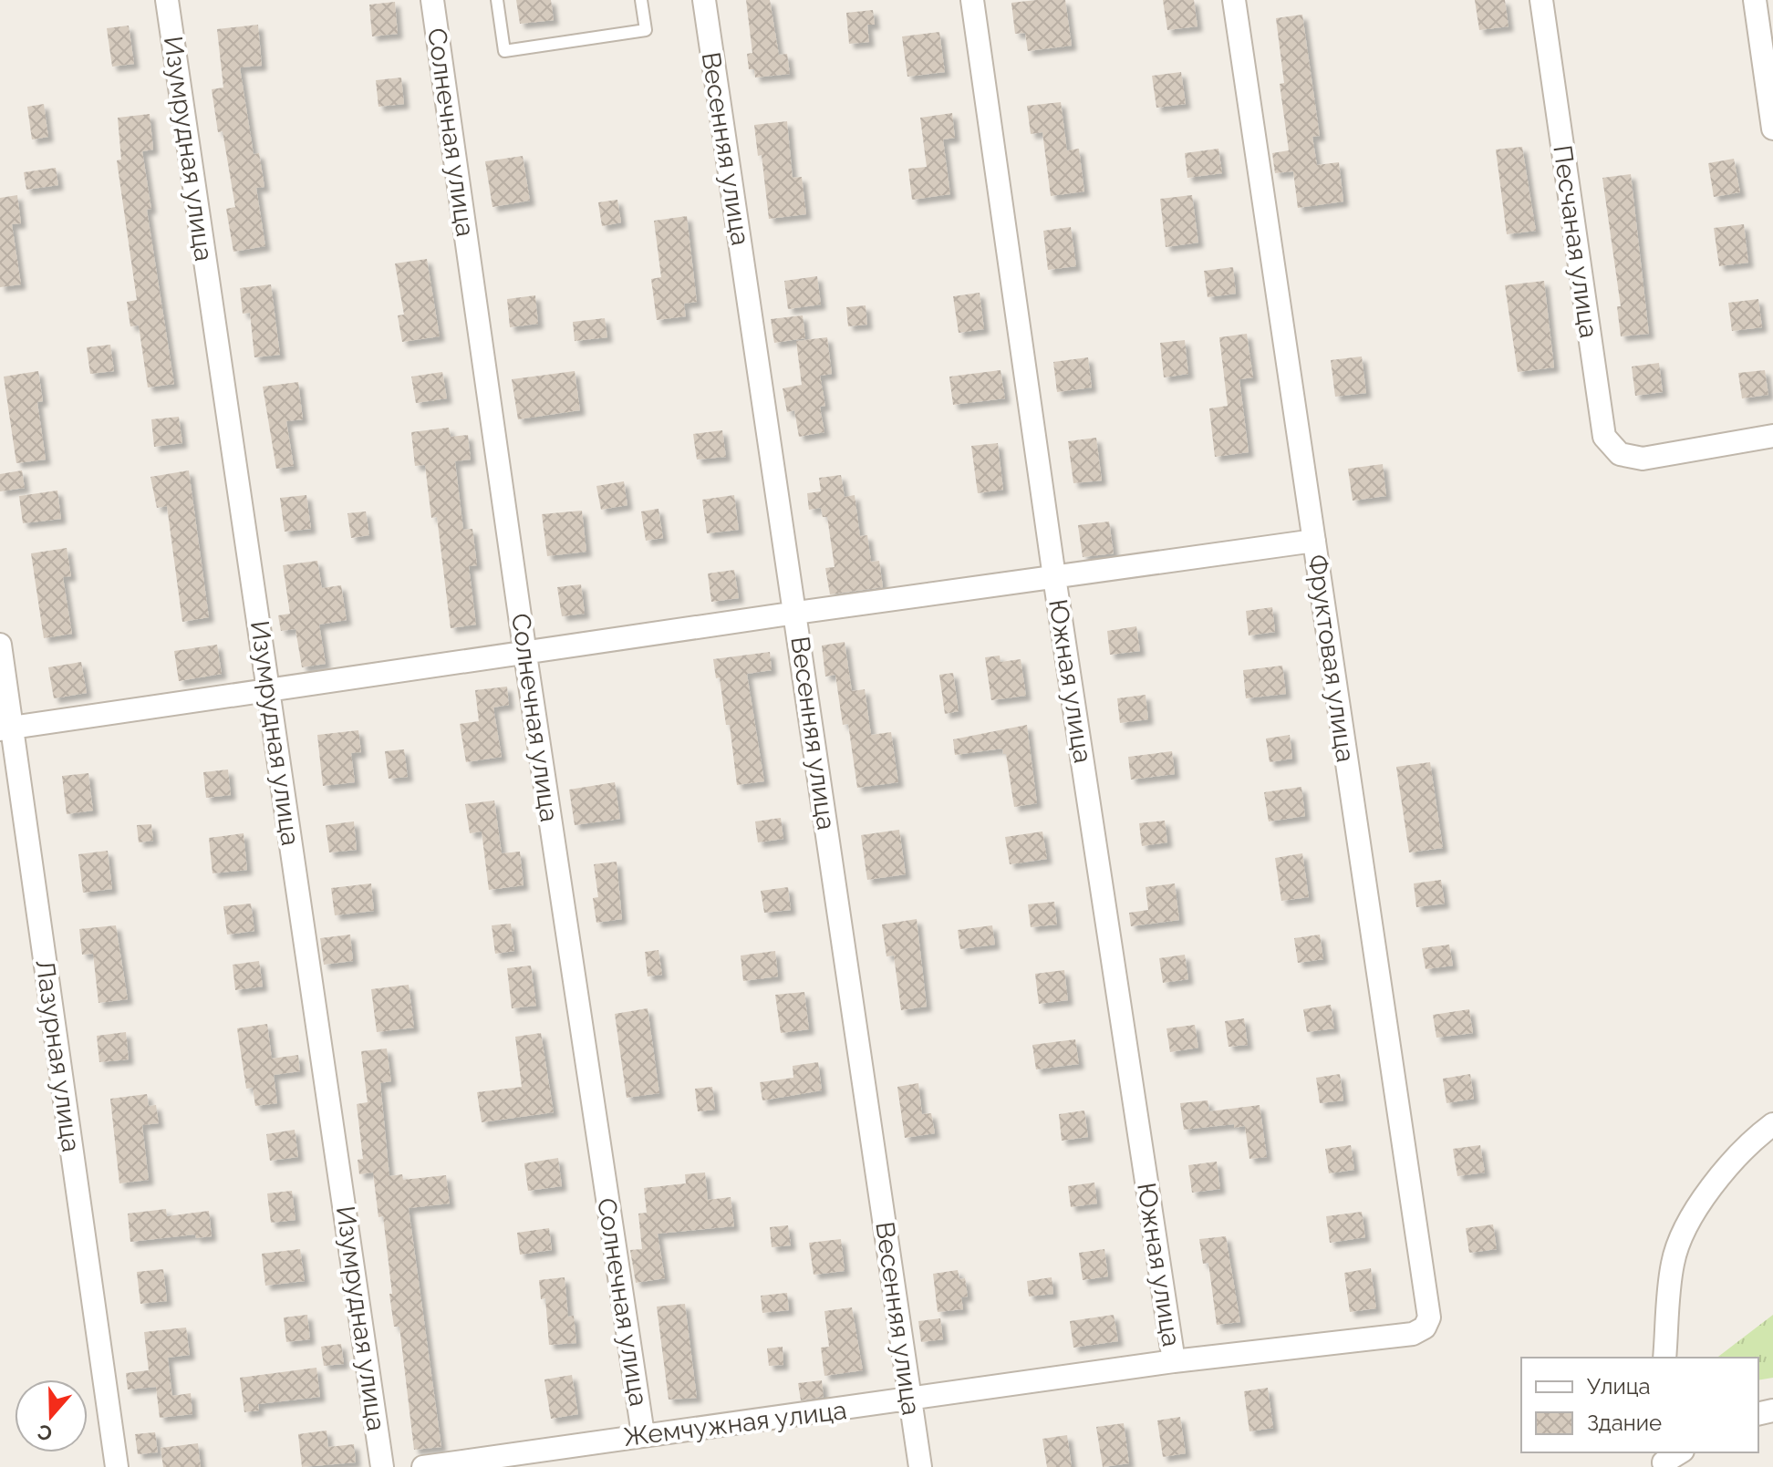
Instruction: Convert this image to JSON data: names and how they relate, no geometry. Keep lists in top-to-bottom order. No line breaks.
{"streets":{"street":["Солнечная улица","Изумрудная улица","Весенняя улица","Песчаная улица","Фруктовая улица","Южная улица","Лазурная улица","Жемчужная улица"]},"crossings":[["Солнечная улица","Жемчужная улица"],["Весенняя улица","Жемчужная улица"],["Фруктовая улица","Жемчужная улица"],["Южная улица","Жемчужная улица"]],"legend":["Улица","Здание"],"north":"bottom"}
